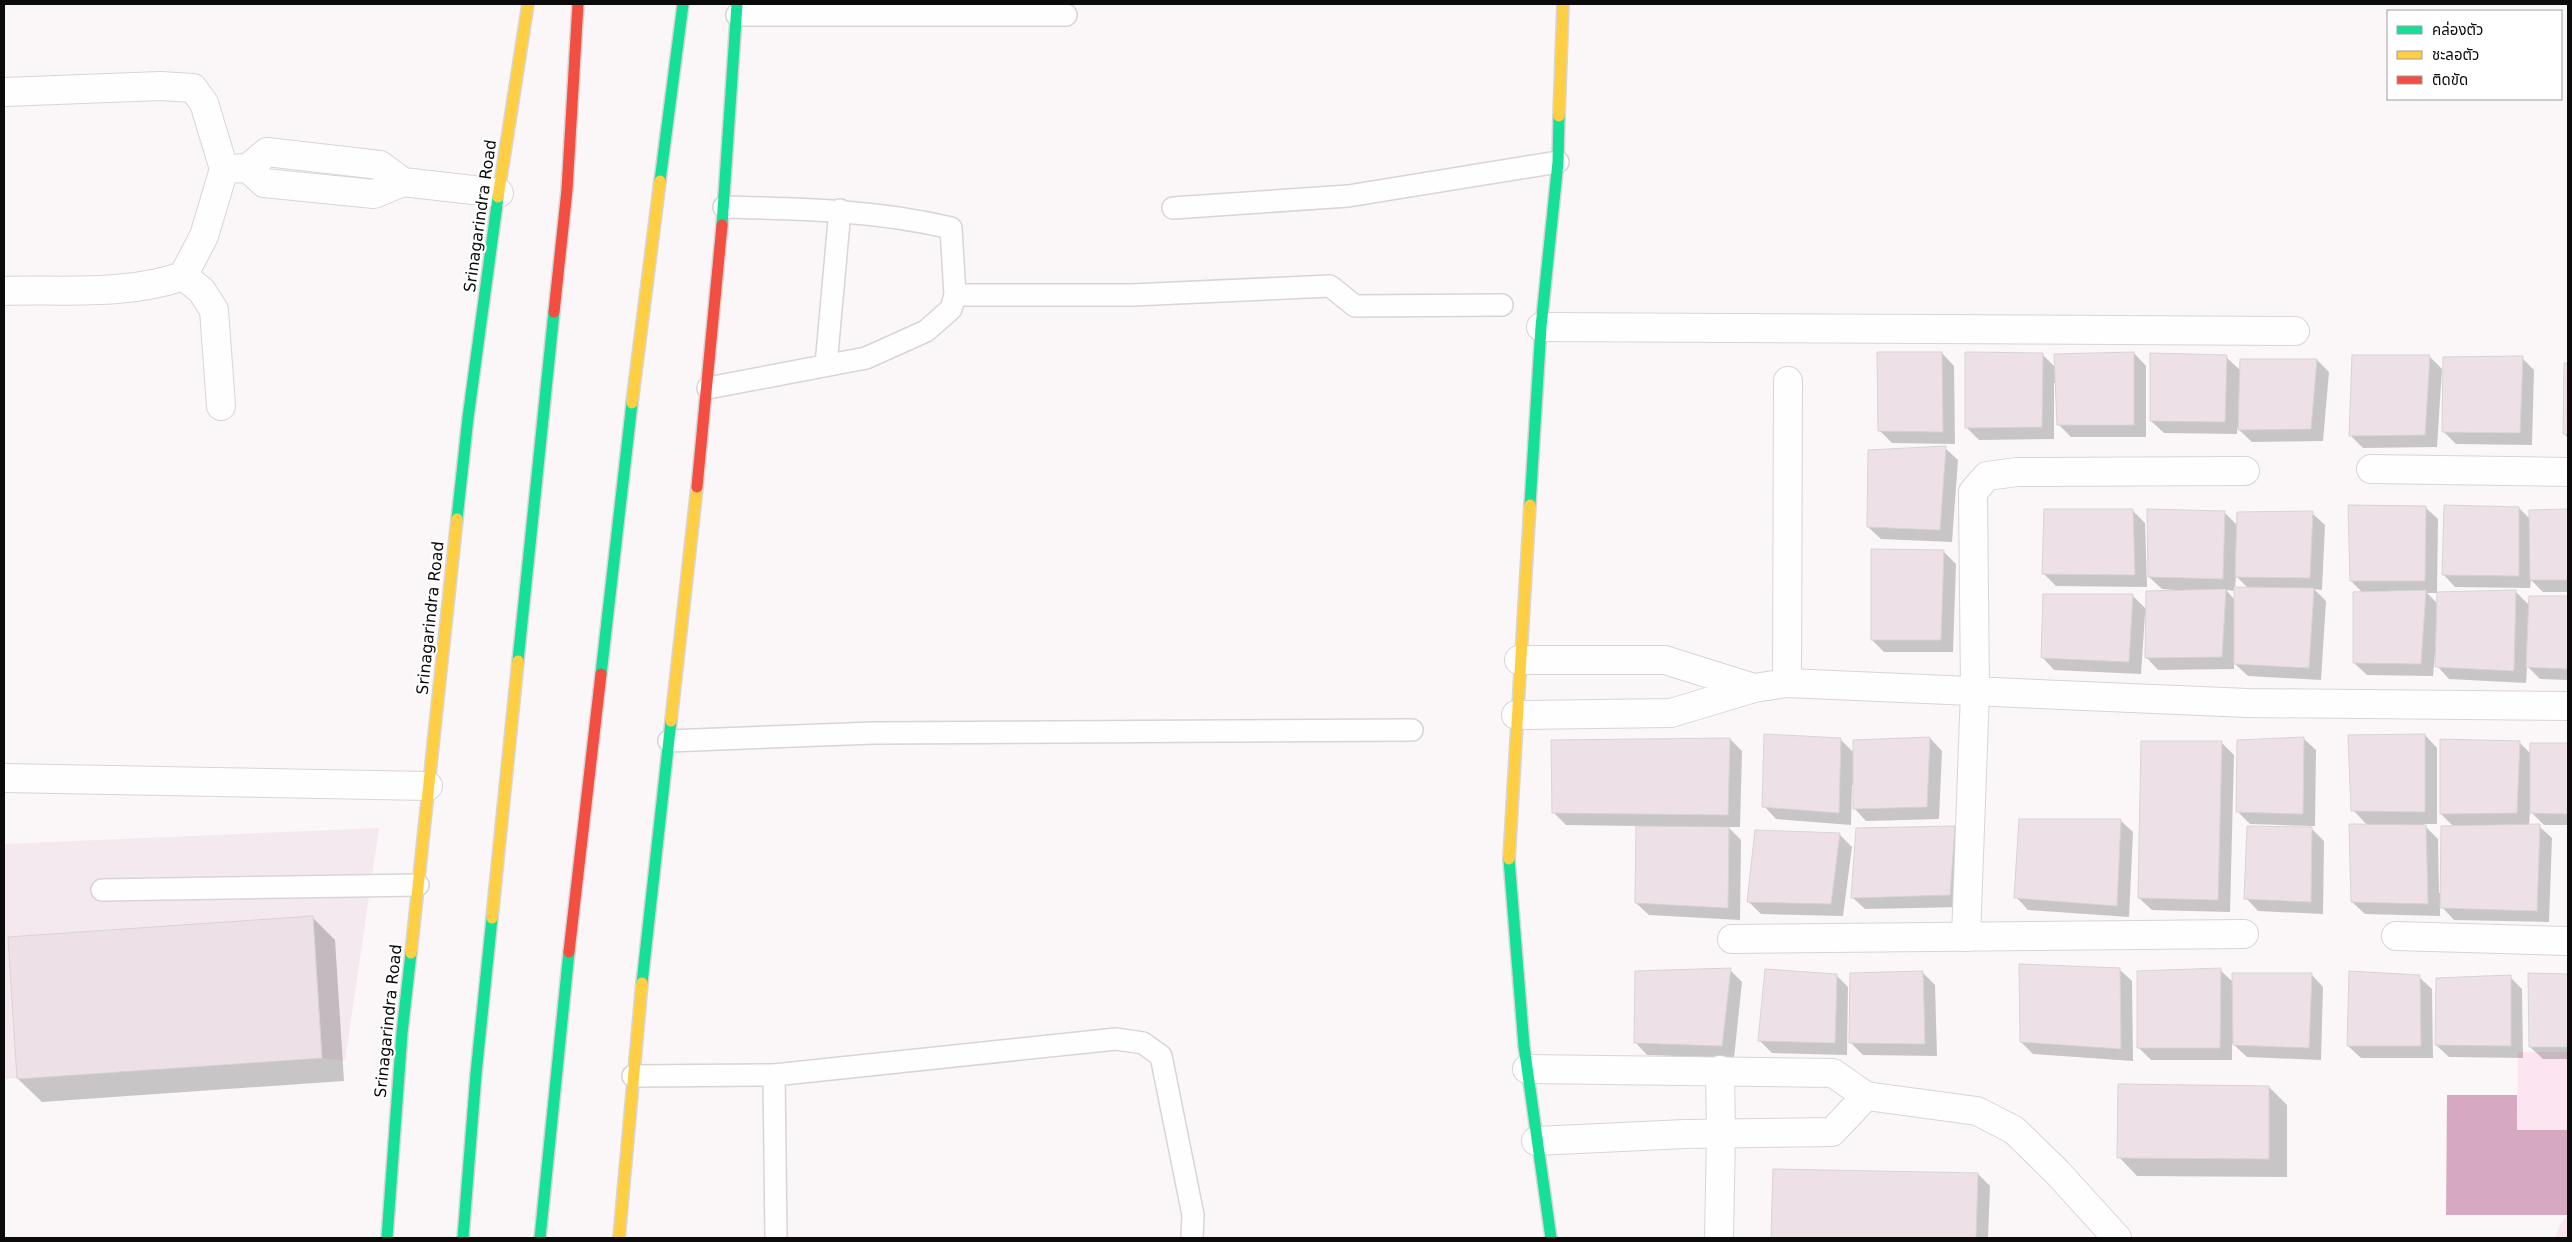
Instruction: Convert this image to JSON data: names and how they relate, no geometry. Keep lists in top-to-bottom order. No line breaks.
{"streets":{"main road":["Srinagarindra Road"]},"legend":["คล่องตัว","ชะลอตัว","ติดขัด"]}
